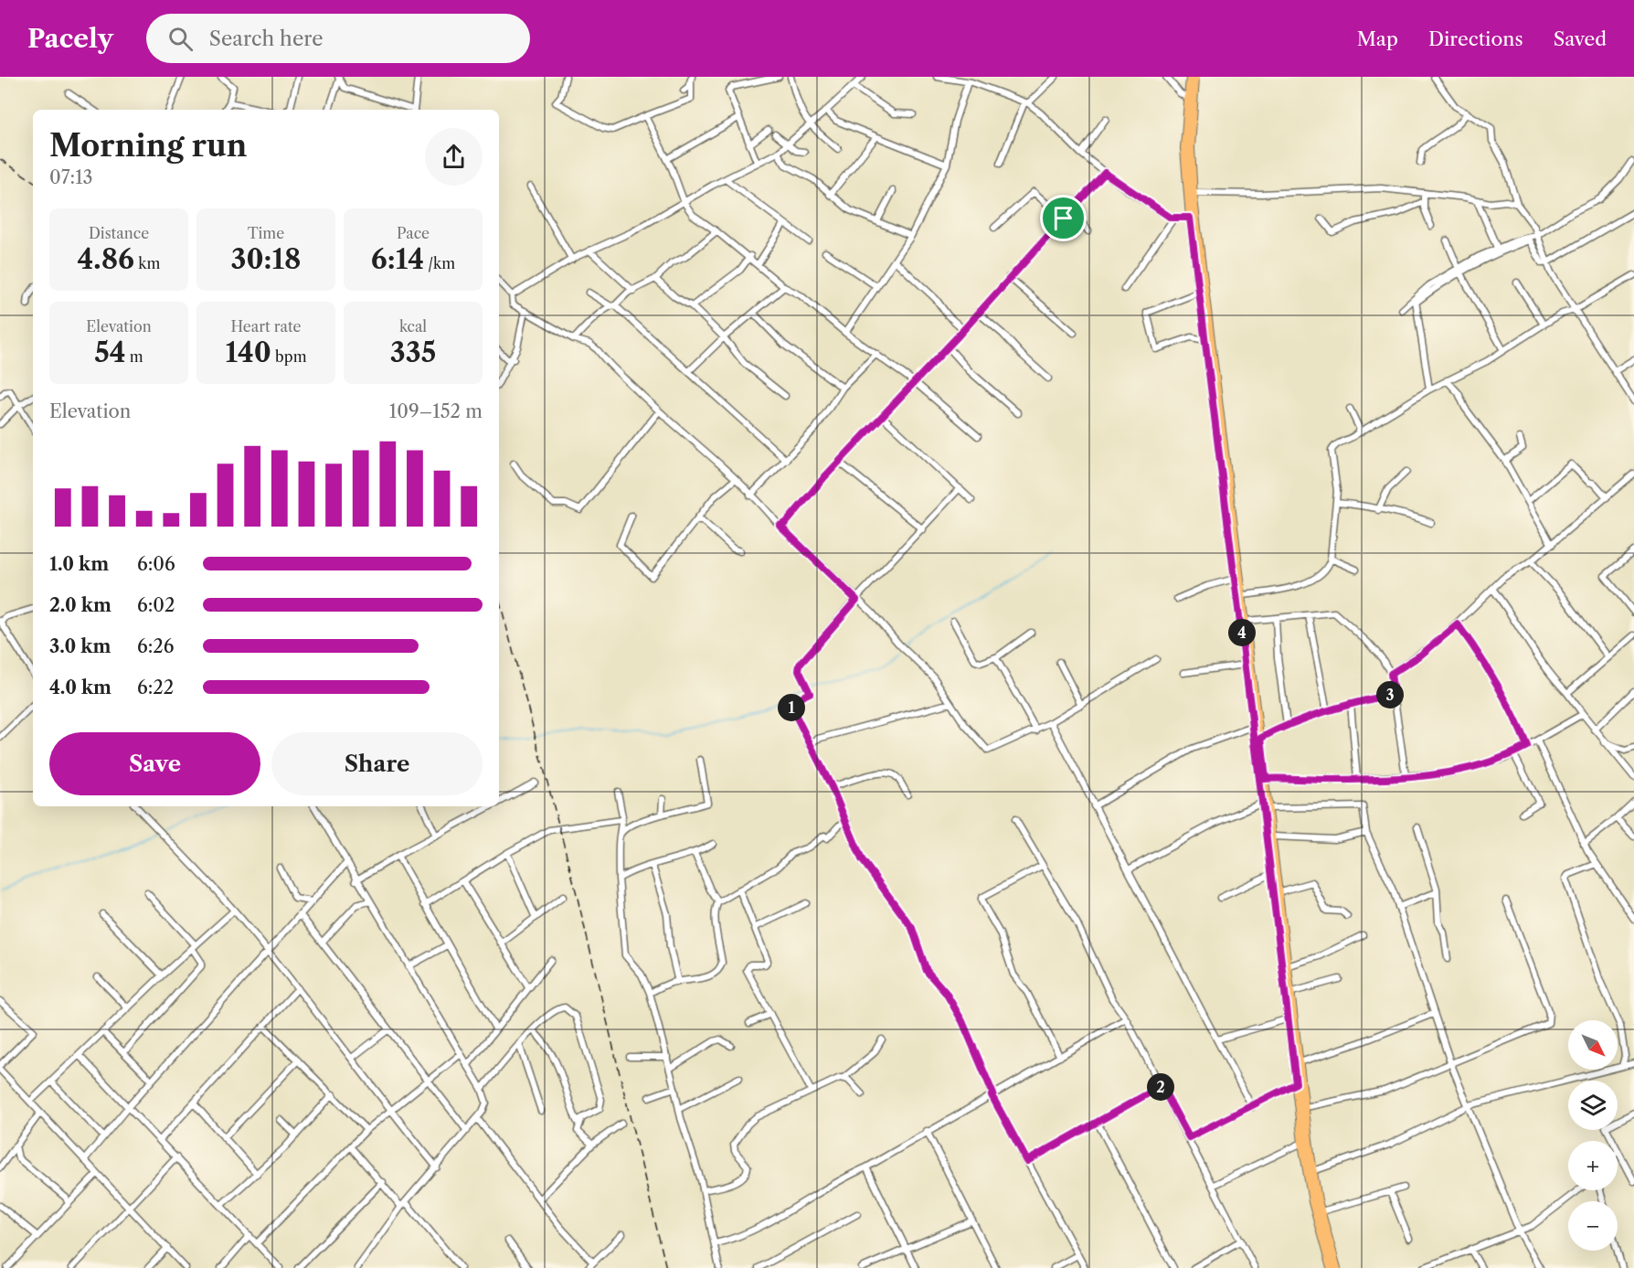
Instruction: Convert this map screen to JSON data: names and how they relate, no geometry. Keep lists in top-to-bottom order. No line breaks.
{"north":"bottom right","page":{"header":"Pacely","search":"Search here","nav":["Map","Directions","Saved"],"heading":["Morning run","07:13"],"stats":[["Distance","4.86 km"],["Time","30:18"],["Pace","6:14 /km"],["Elevation","54 m"],["Heart rate","140 bpm"],["kcal","335"]],"chart":["Elevation","109–152 m"],"list":[{"name":"1.0 km","note":"6:06"},{"name":"2.0 km","note":"6:02"},{"name":"3.0 km","note":"6:26"},{"name":"4.0 km","note":"6:22"}],"pins":["4","3","1","2"],"buttons":["Save","Share"],"map_buttons":["+","−"]}}
